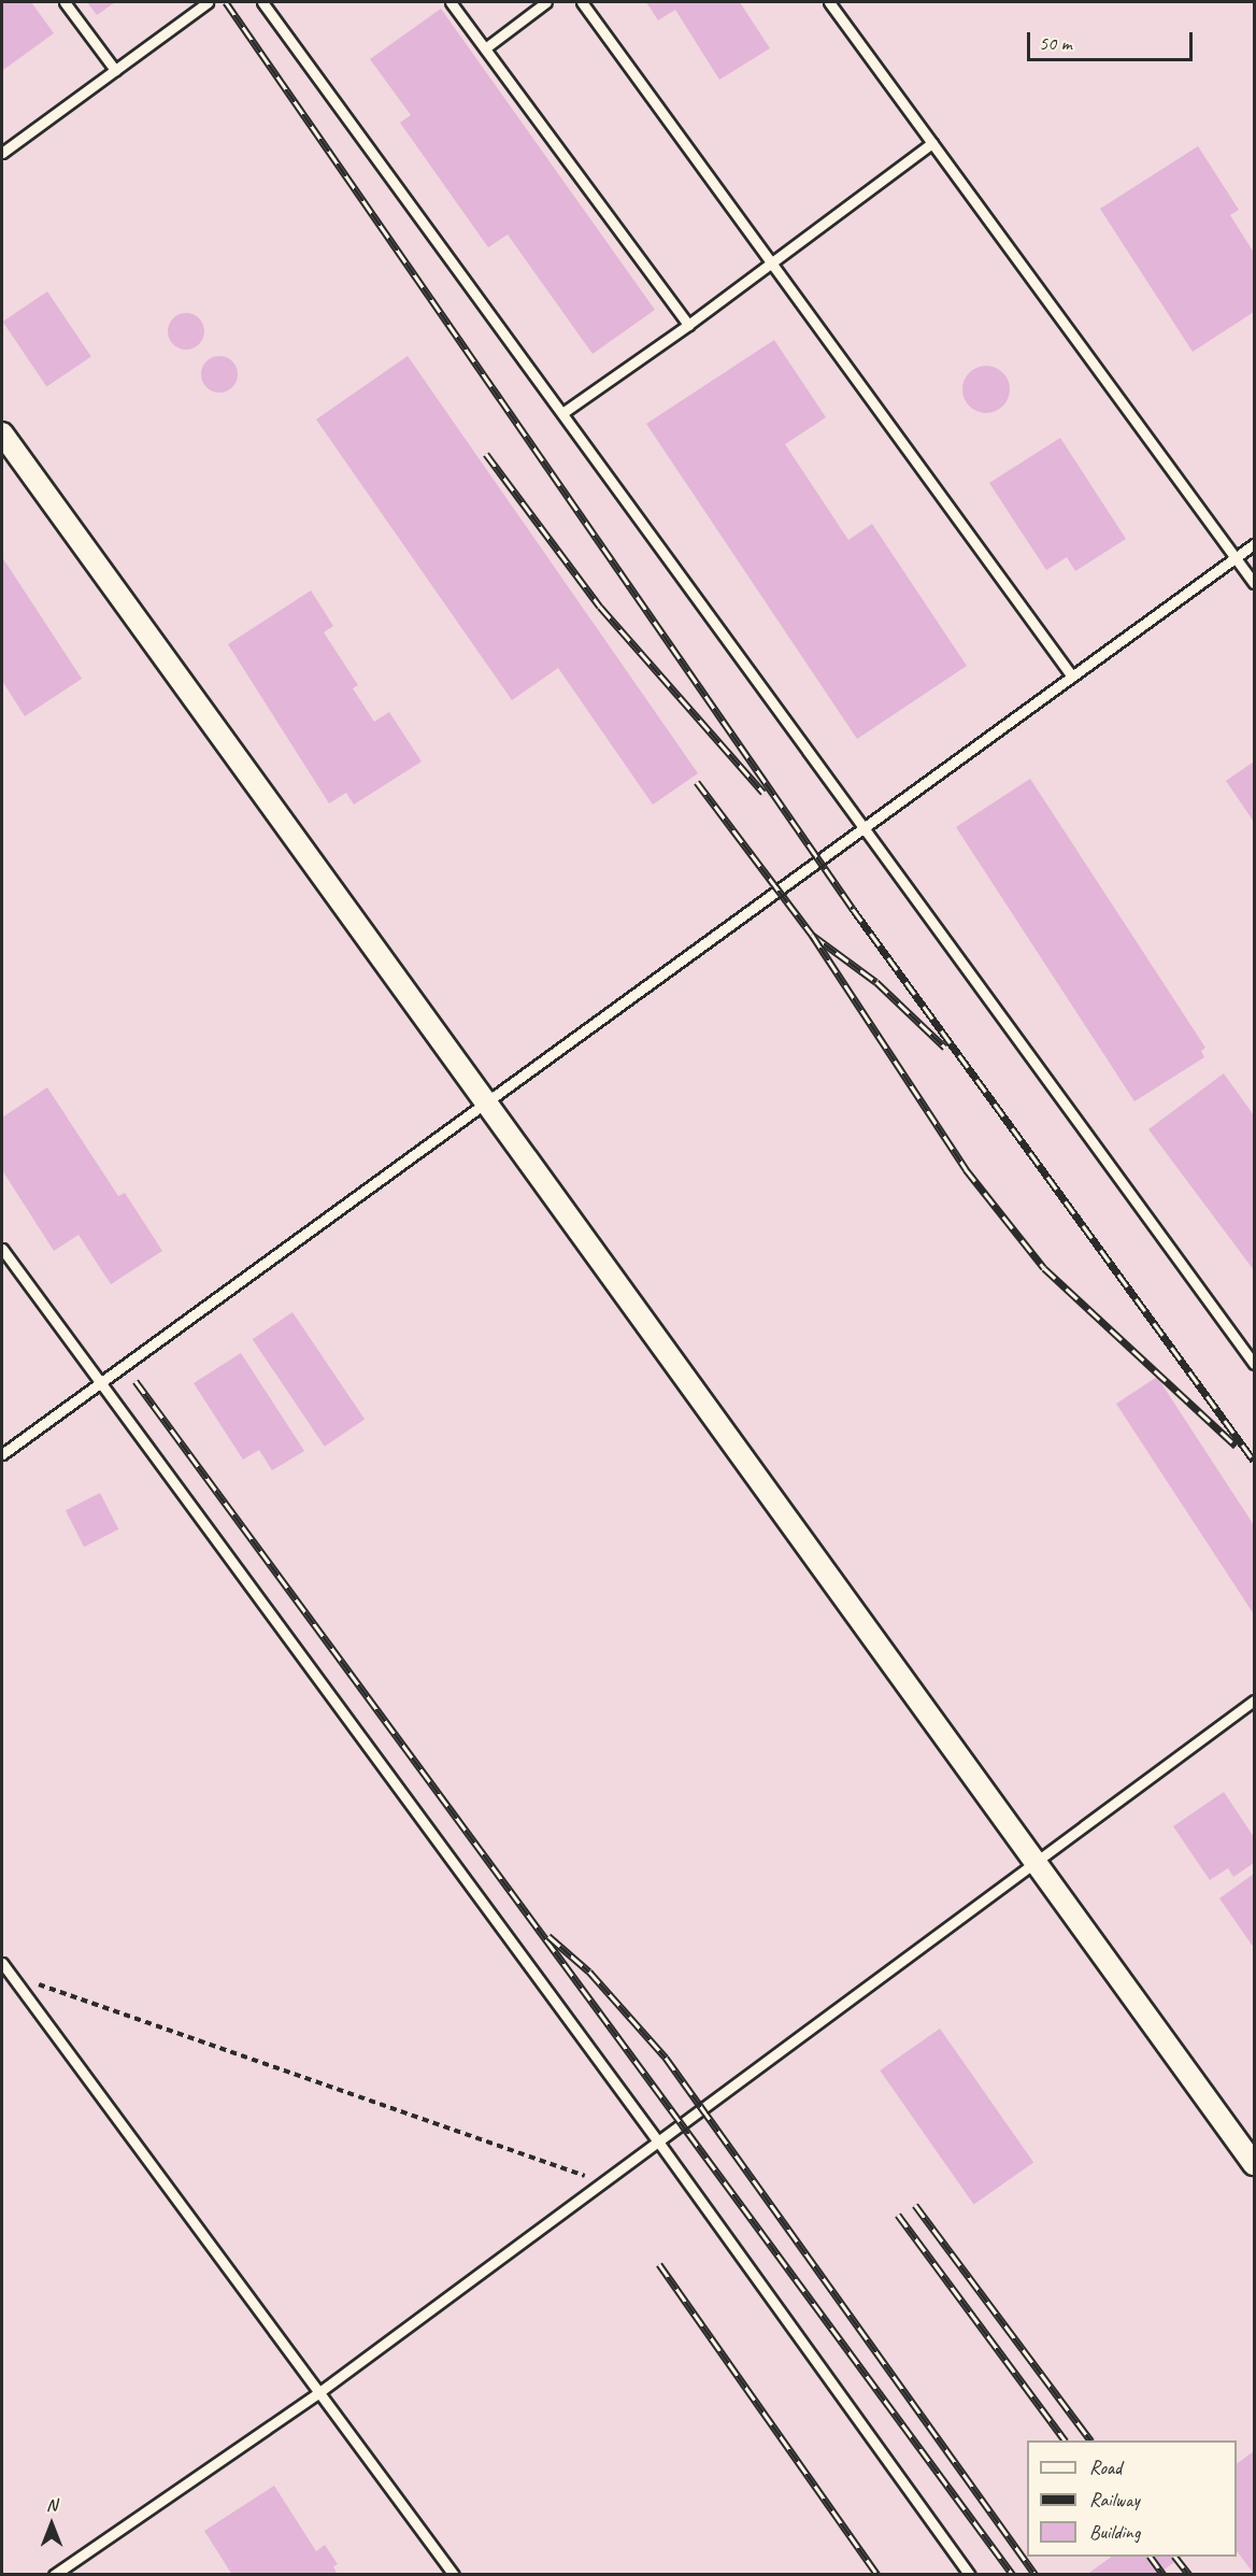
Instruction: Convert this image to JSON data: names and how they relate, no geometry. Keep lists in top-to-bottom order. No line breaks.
{"legend":["Road","Railway","Building"],"scale_bar":"50 m","north":"top"}
